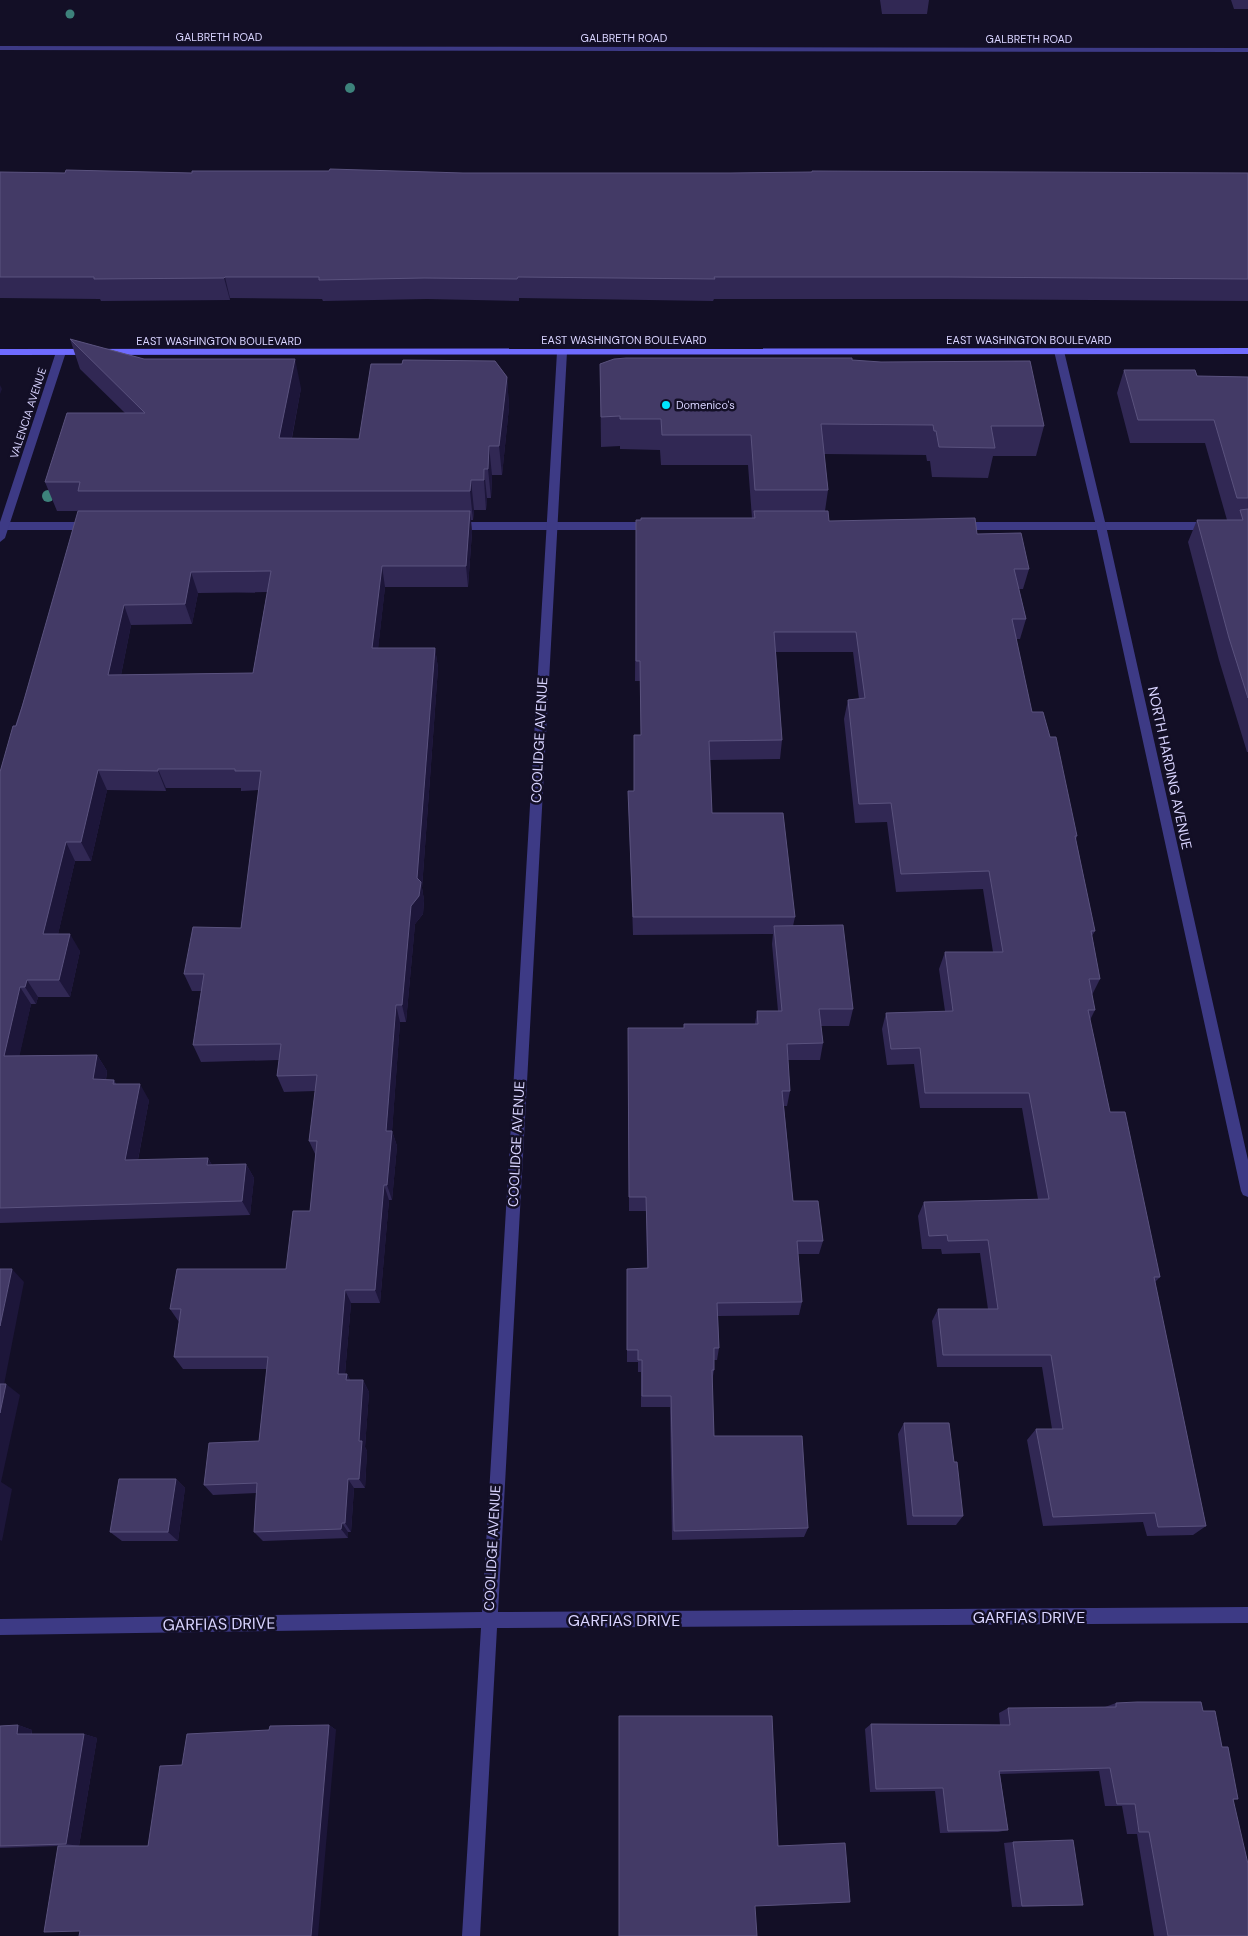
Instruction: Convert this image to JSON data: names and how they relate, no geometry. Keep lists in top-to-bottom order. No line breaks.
{"streets":{"main road":["EAST WASHINGTON BOULEVARD"],"street":["GALBRETH ROAD","VALENCIA AVENUE","COOLIDGE AVENUE","NORTH HARDING AVENUE","GARFIAS DRIVE"]},"crossings":[["EAST WASHINGTON BOULEVARD","VALENCIA AVENUE"],["EAST WASHINGTON BOULEVARD","COOLIDGE AVENUE"],["EAST WASHINGTON BOULEVARD","NORTH HARDING AVENUE"],["COOLIDGE AVENUE","GARFIAS DRIVE"]],"places":["Domenico's"]}
